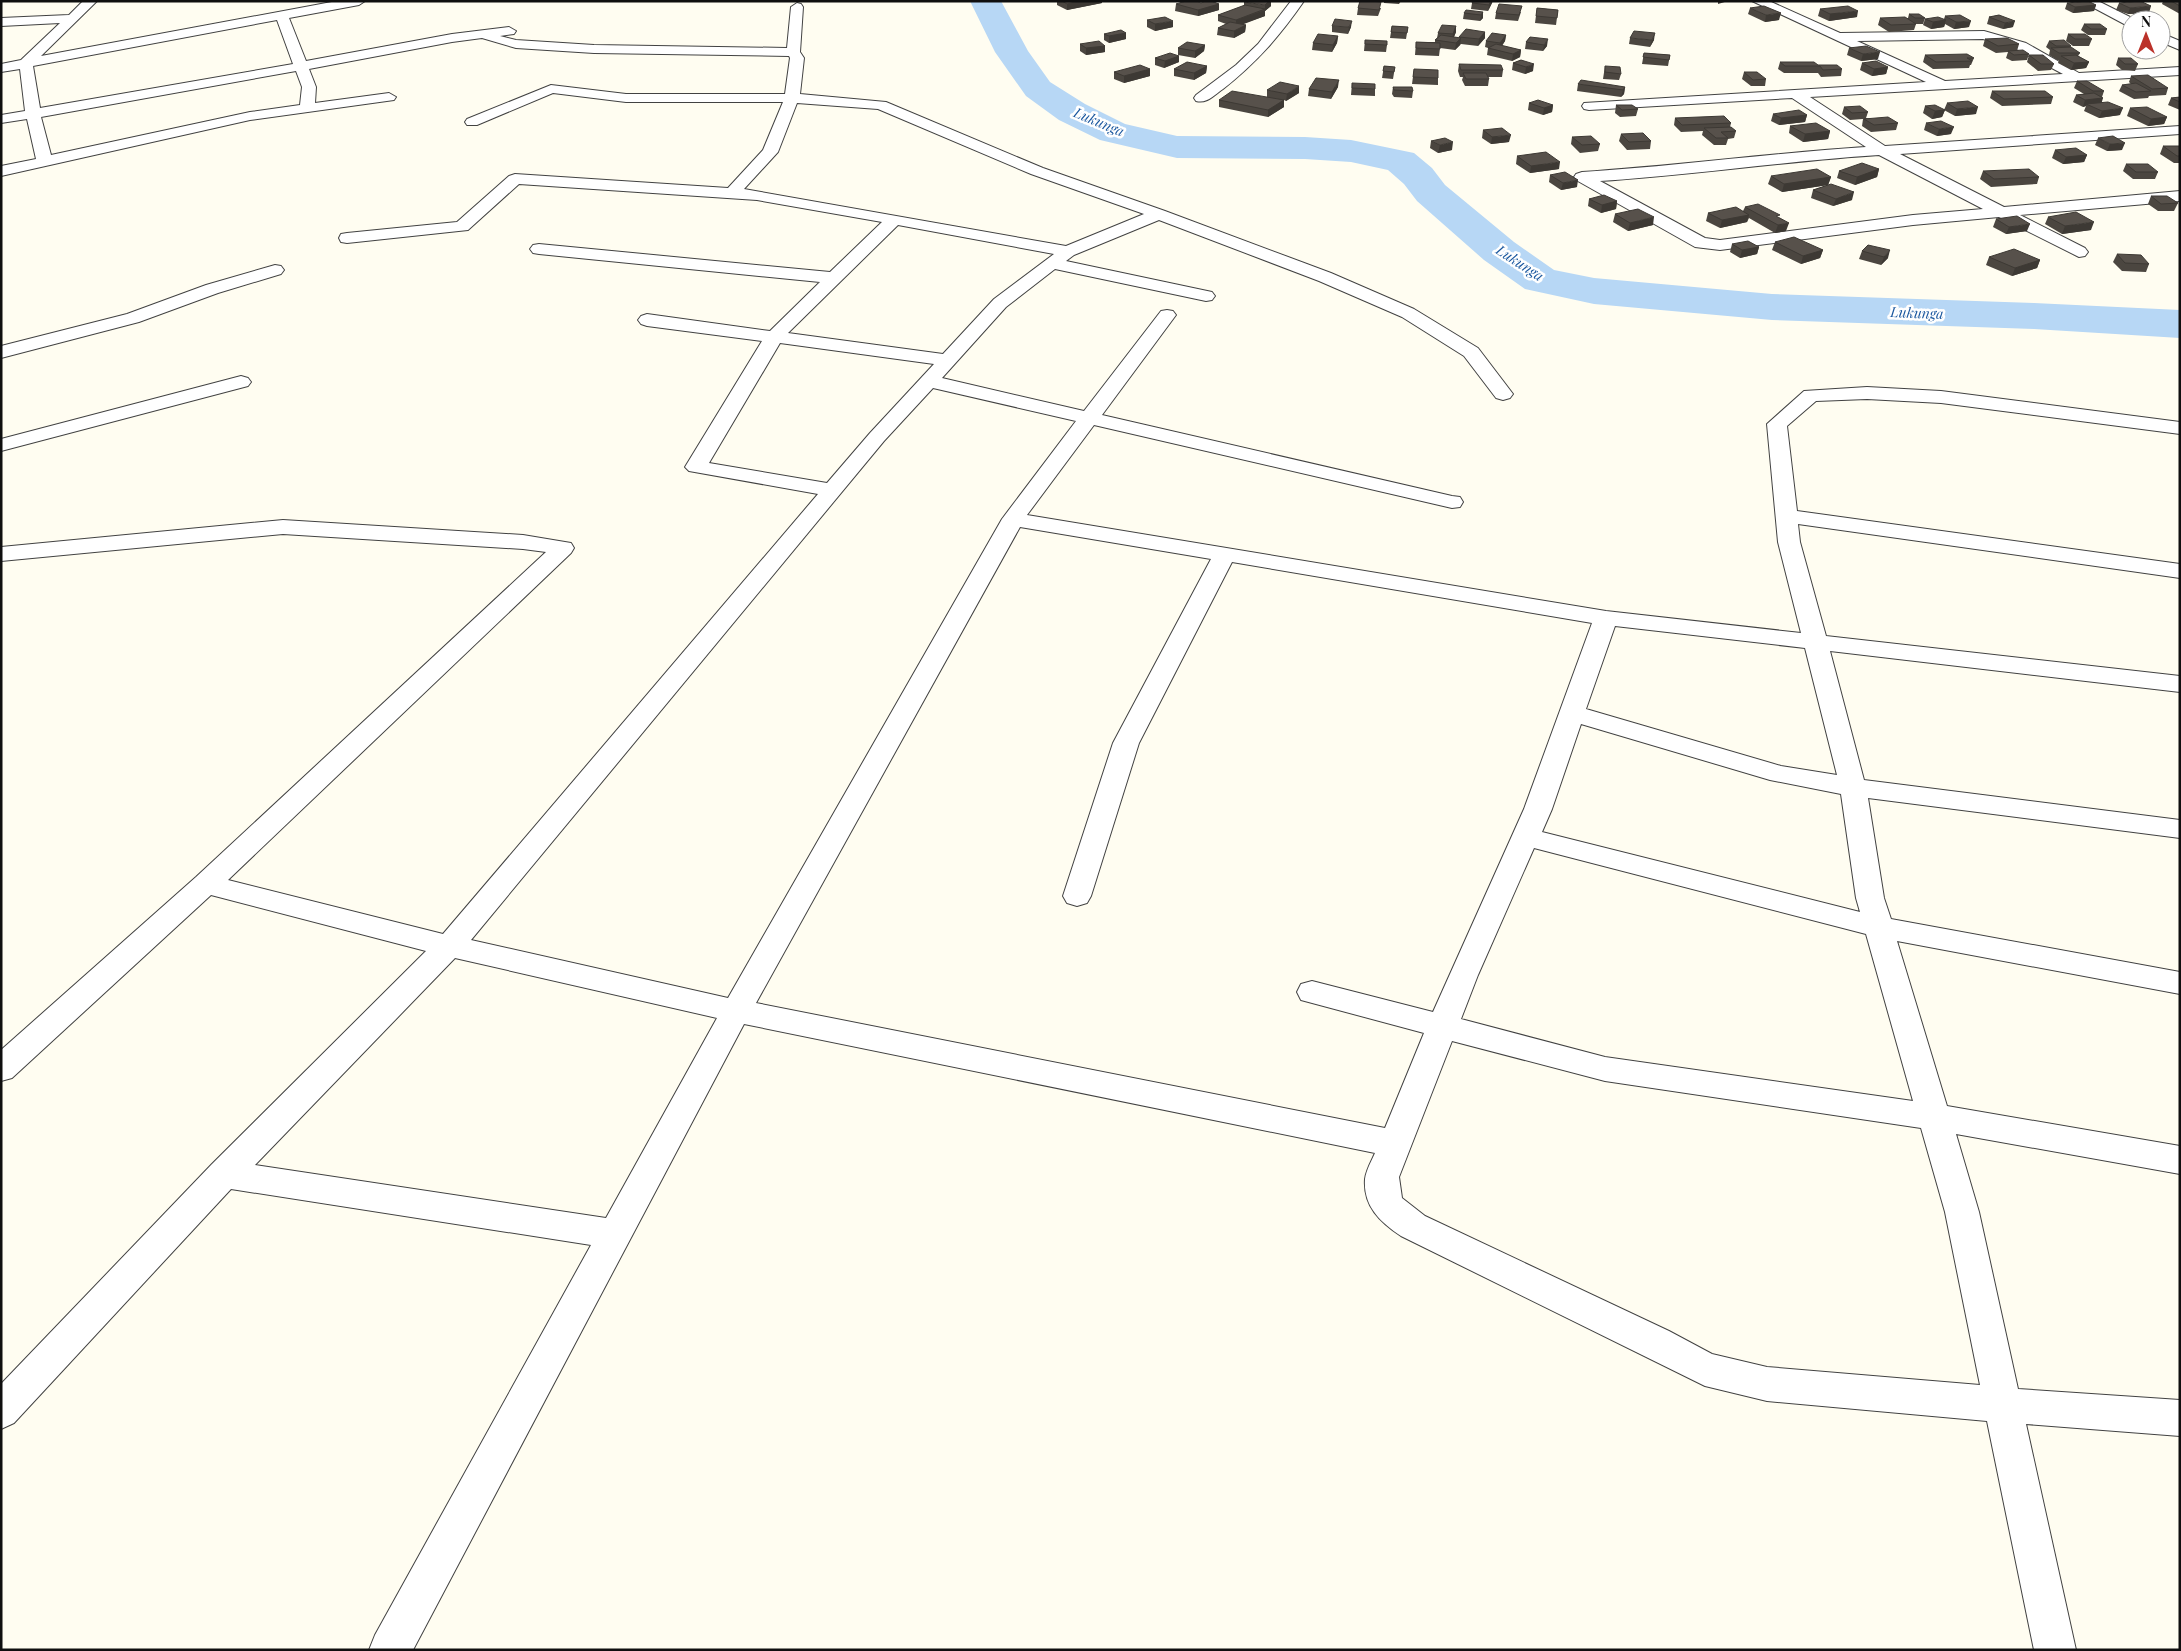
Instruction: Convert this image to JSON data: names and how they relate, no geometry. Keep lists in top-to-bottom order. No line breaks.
{"water":["Lukunga"],"north":"top"}
